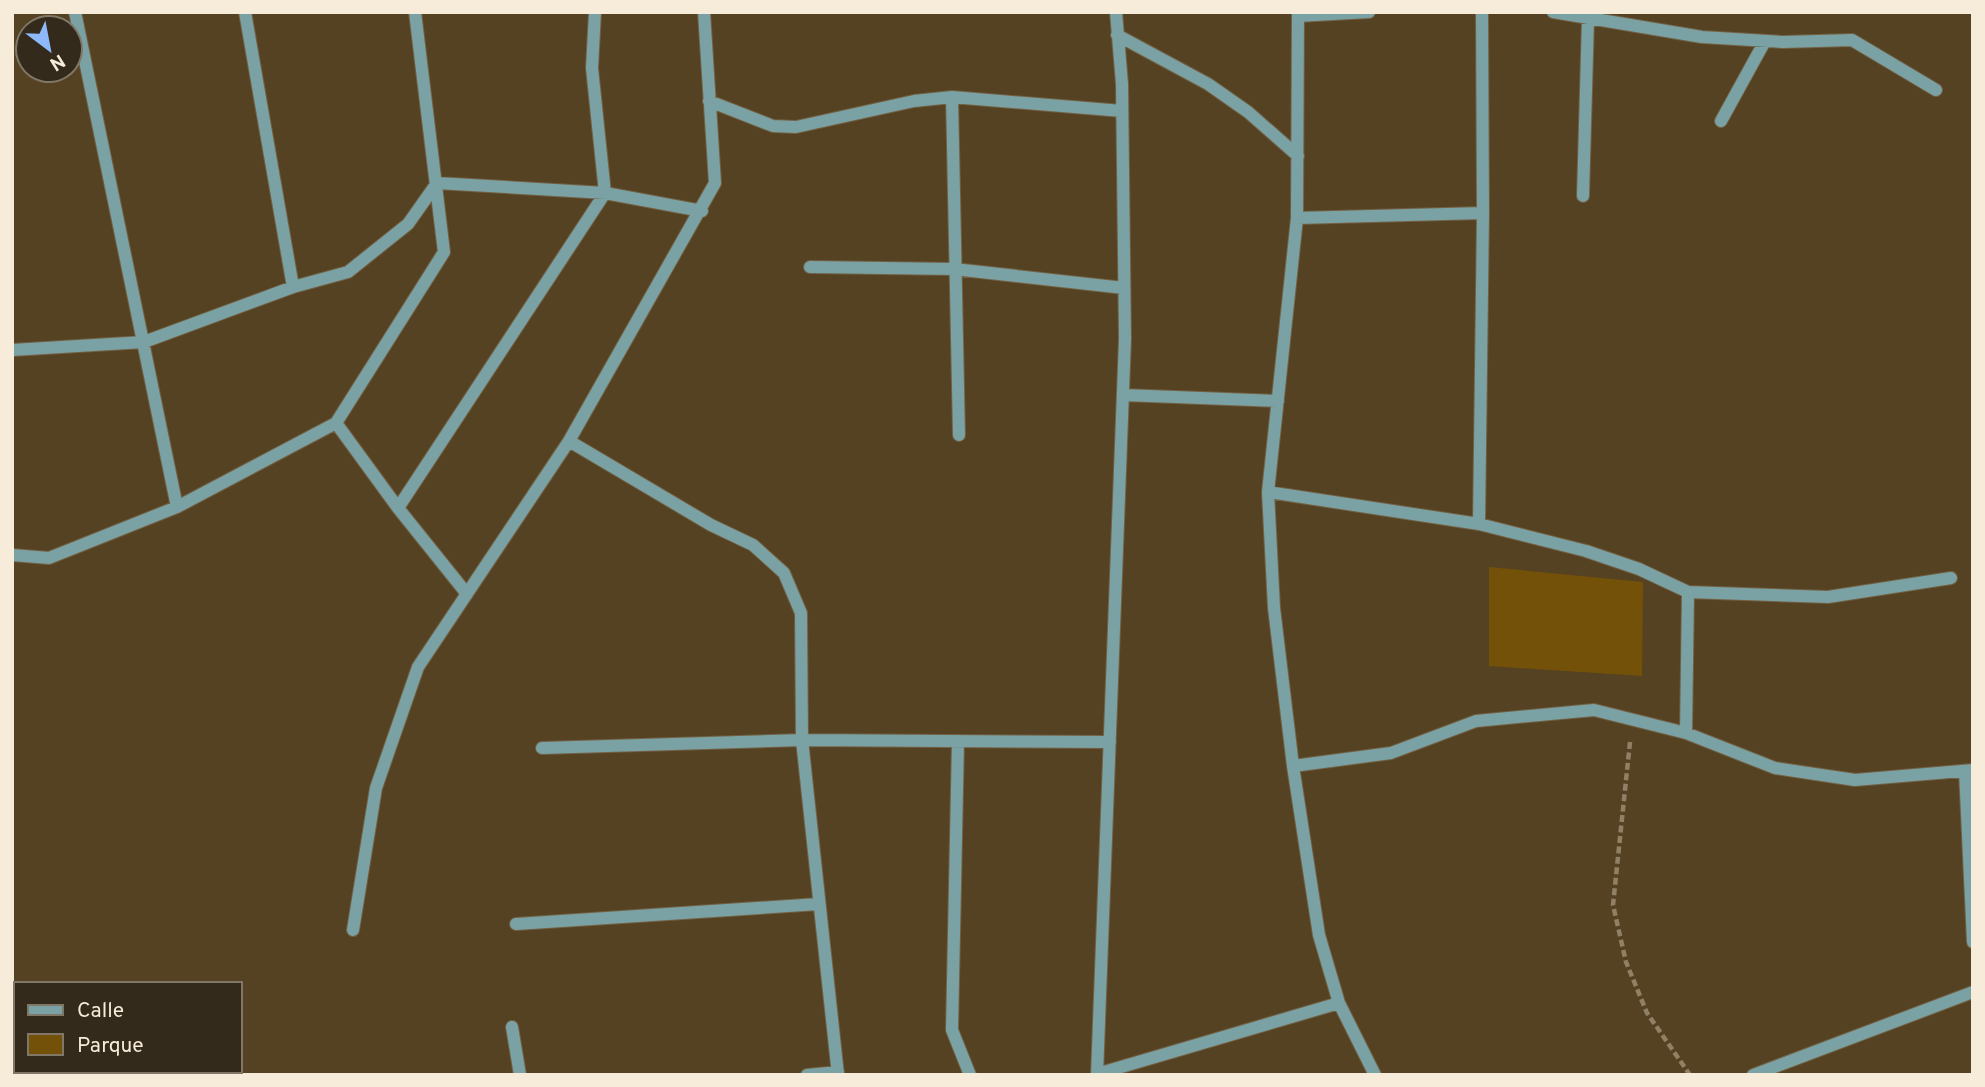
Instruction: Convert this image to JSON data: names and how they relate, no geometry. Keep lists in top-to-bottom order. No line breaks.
{"legend":["Calle","Parque"],"north":"bottom right"}
